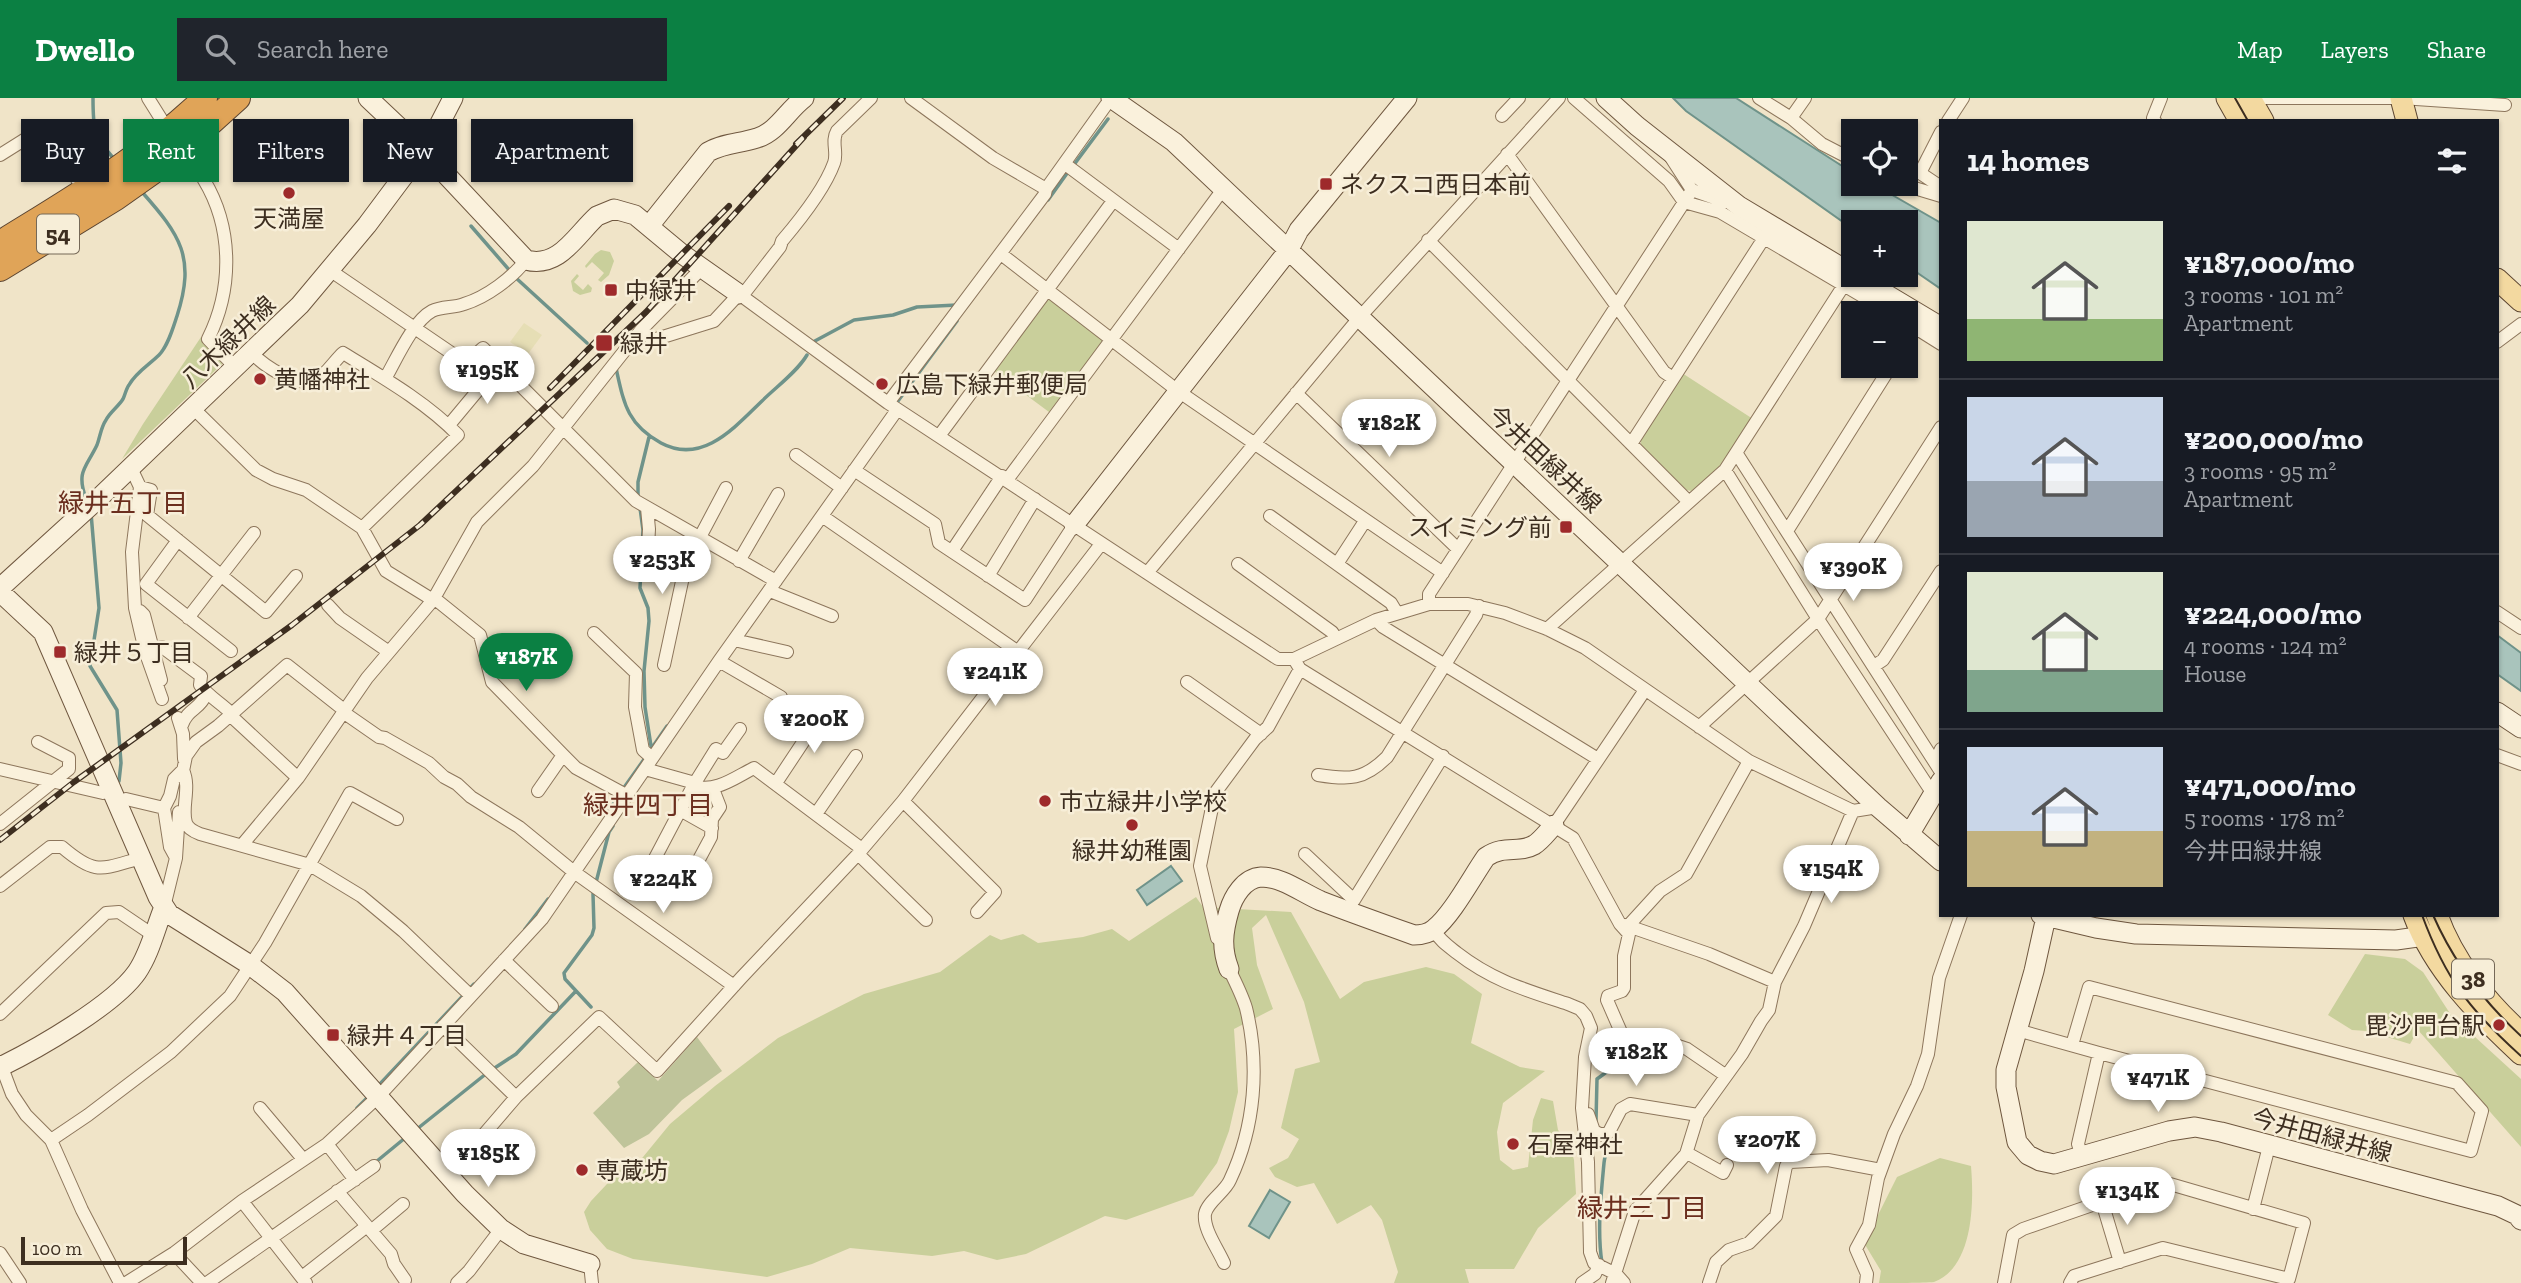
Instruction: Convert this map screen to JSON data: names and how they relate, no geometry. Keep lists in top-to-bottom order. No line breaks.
{"streets":{"highway":["54"],"main road":["38"],"street":["八木緑井線","今井田緑井線"]},"districts":["緑井五丁目","緑井四丁目","緑井三丁目"],"places":{"transit":["ネクスコ西日本前","中緑井","緑井","スイミング前","緑井５丁目","緑井４丁目"],"other":["天満屋","黄幡神社","広島下緑井郵便局","市立緑井小学校","緑井幼稚園","毘沙門台駅","石屋神社","専蔵坊"]},"scale_bar":"100 m","page":{"header":"Dwello","search":"Search here","nav":["Map","Layers","Share"],"map_buttons":["+","−"],"chip":["Buy","Rent","Filters","New","Apartment"],"heading":"14 homes","list":[{"name":"¥187,000/mo","note":"3 rooms · 101 m² · Apartment"},{"name":"¥200,000/mo","note":"3 rooms · 95 m² · Apartment"},{"name":"¥224,000/mo","note":"4 rooms · 124 m² · House"},{"name":"¥471,000/mo","note":"5 rooms · 178 m² · 今井田緑井線"}],"price":["¥195K","¥182K","¥253K","¥390K","¥187K","¥241K","¥200K","¥154K","¥224K","¥182K","¥471K","¥207K","¥185K","¥134K"],"scale":"100 m"}}
